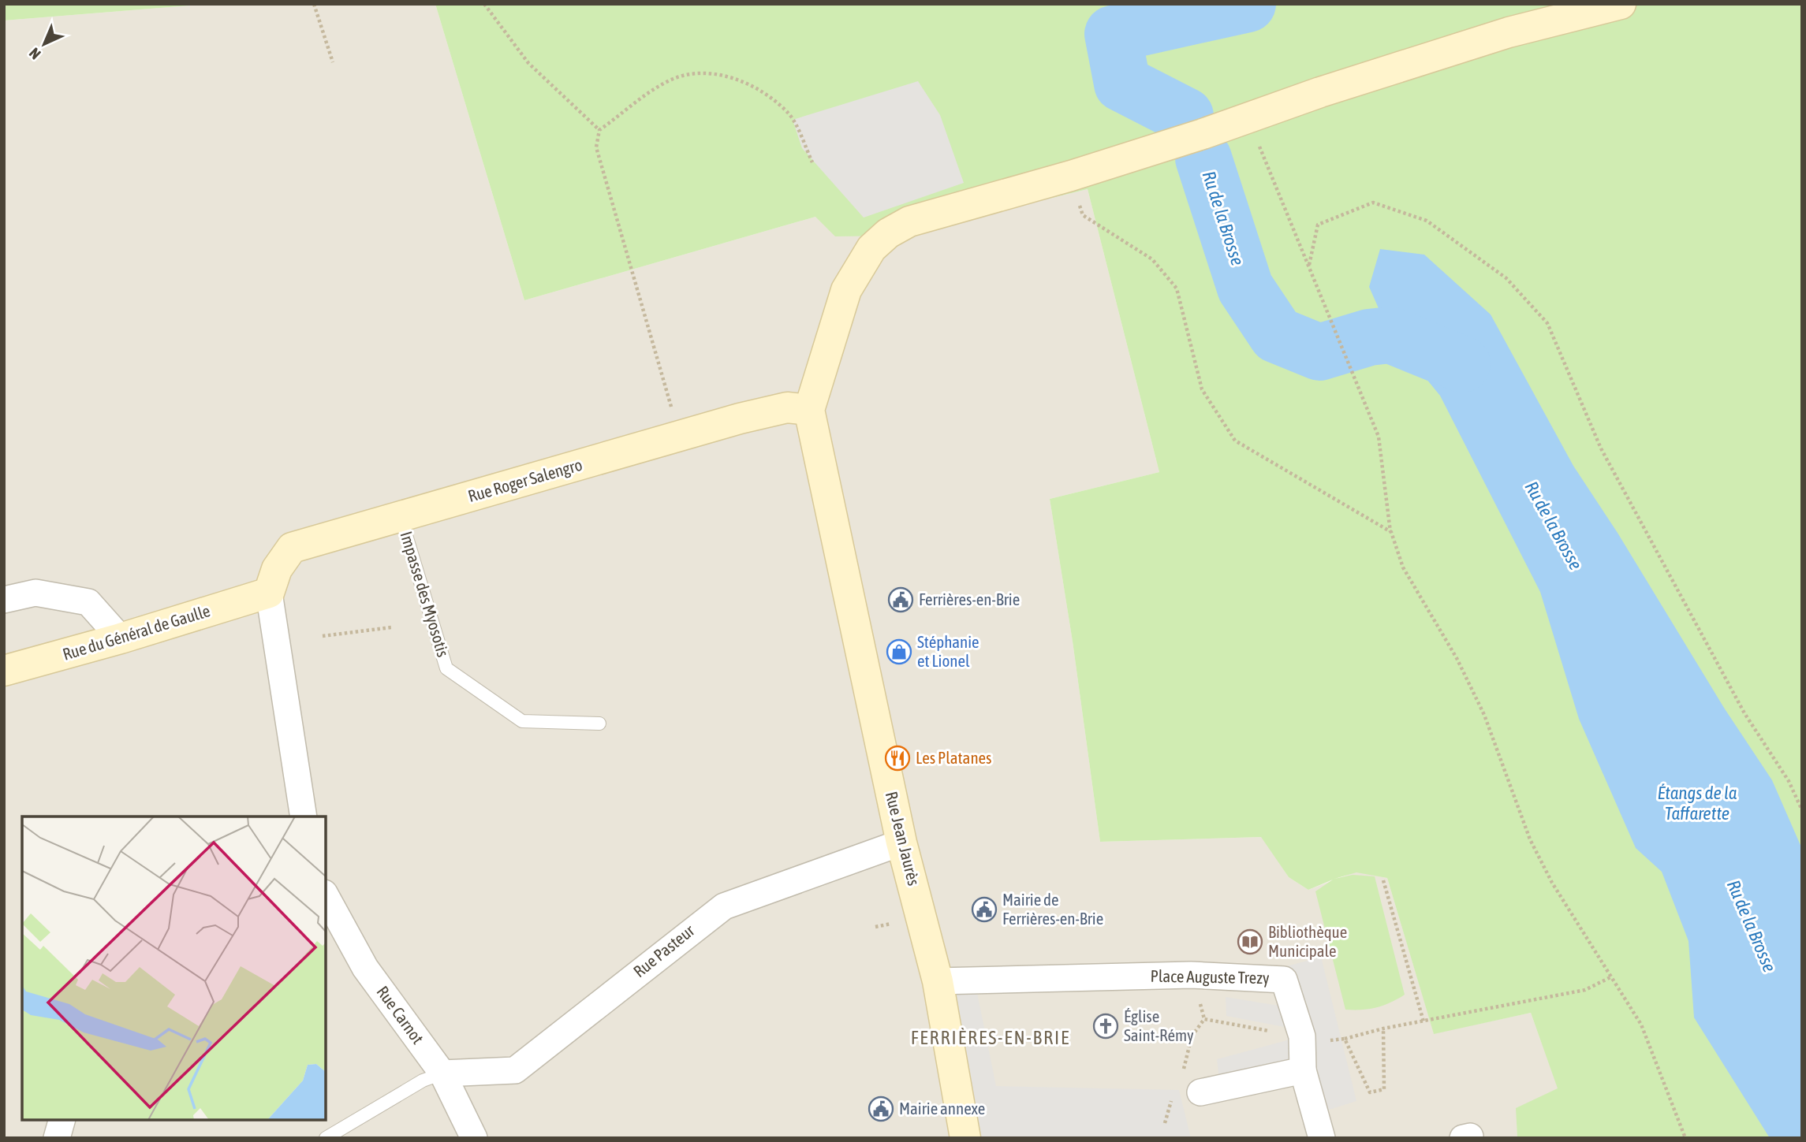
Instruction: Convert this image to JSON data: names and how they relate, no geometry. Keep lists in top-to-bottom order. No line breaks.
{"streets":{"main road":["Rue Roger Salengro","Rue du Général de Gaulle","Rue Jean Jaurès"],"street":["Rue Pasteur","Place Auguste Trezy","Rue Carnot"],"lane":["Impasse des Myosotis"]},"crossings":[["Rue Roger Salengro","Impasse des Myosotis"],["Rue Roger Salengro","Rue du Général de Gaulle"],["Rue Roger Salengro","Rue Jean Jaurès"],["Rue Jean Jaurès","Rue Pasteur"],["Rue Jean Jaurès","Place Auguste Trezy"],["Rue Pasteur","Rue Carnot"]],"districts":["FERRIÈRES-EN-BRIE"],"water":["Ru de la Brosse","Étangs de la Taffarette"],"places":{"public building":["Ferrières-en-Brie","Mairie de Ferrières-en-Brie","Mairie annexe"],"shop":["Stéphanie et Lionel"],"restaurant":["Les Platanes"],"library":["Bibliothèque Municipale"],"church":["Église Saint-Rémy"]},"north":"bottom left"}
